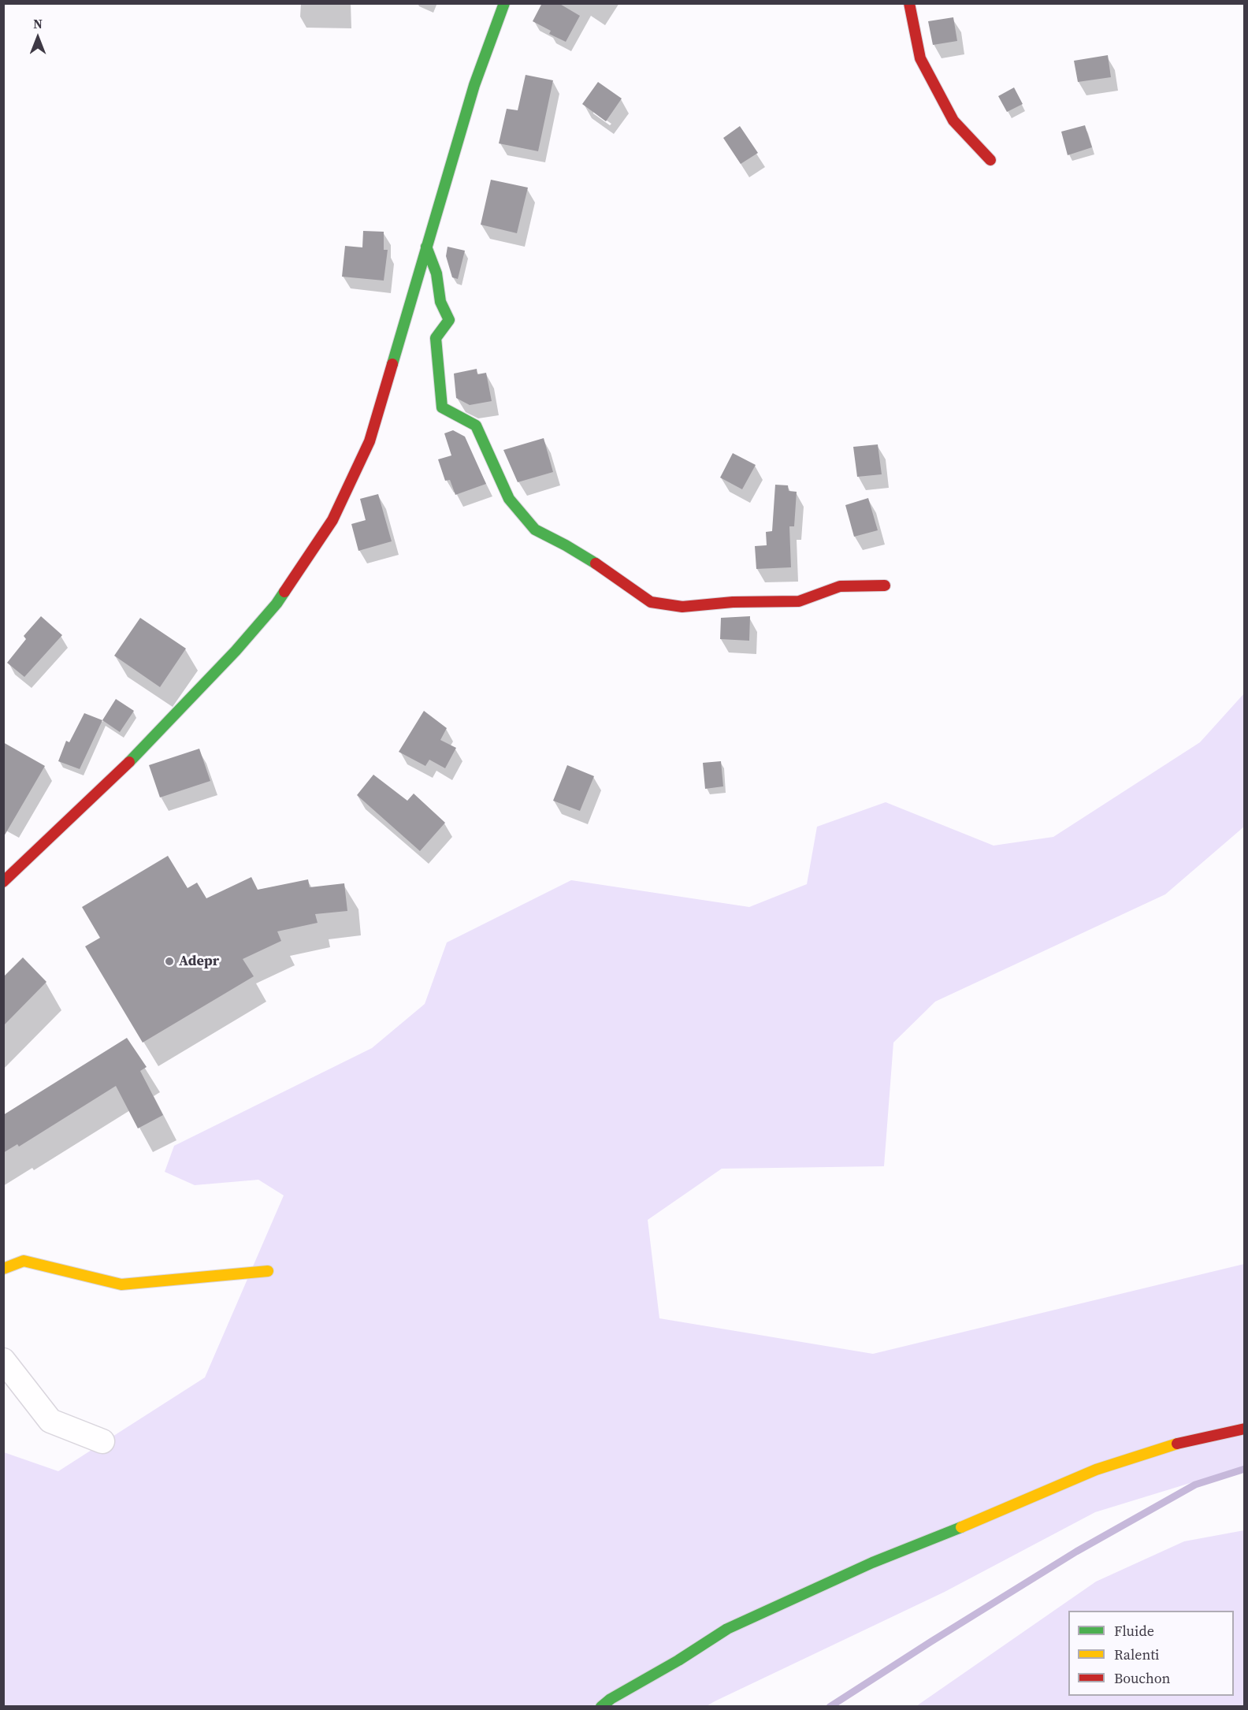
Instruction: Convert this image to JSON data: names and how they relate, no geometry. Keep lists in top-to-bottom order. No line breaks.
{"places":["Adepr"],"legend":["Fluide","Ralenti","Bouchon"],"north":"top"}
